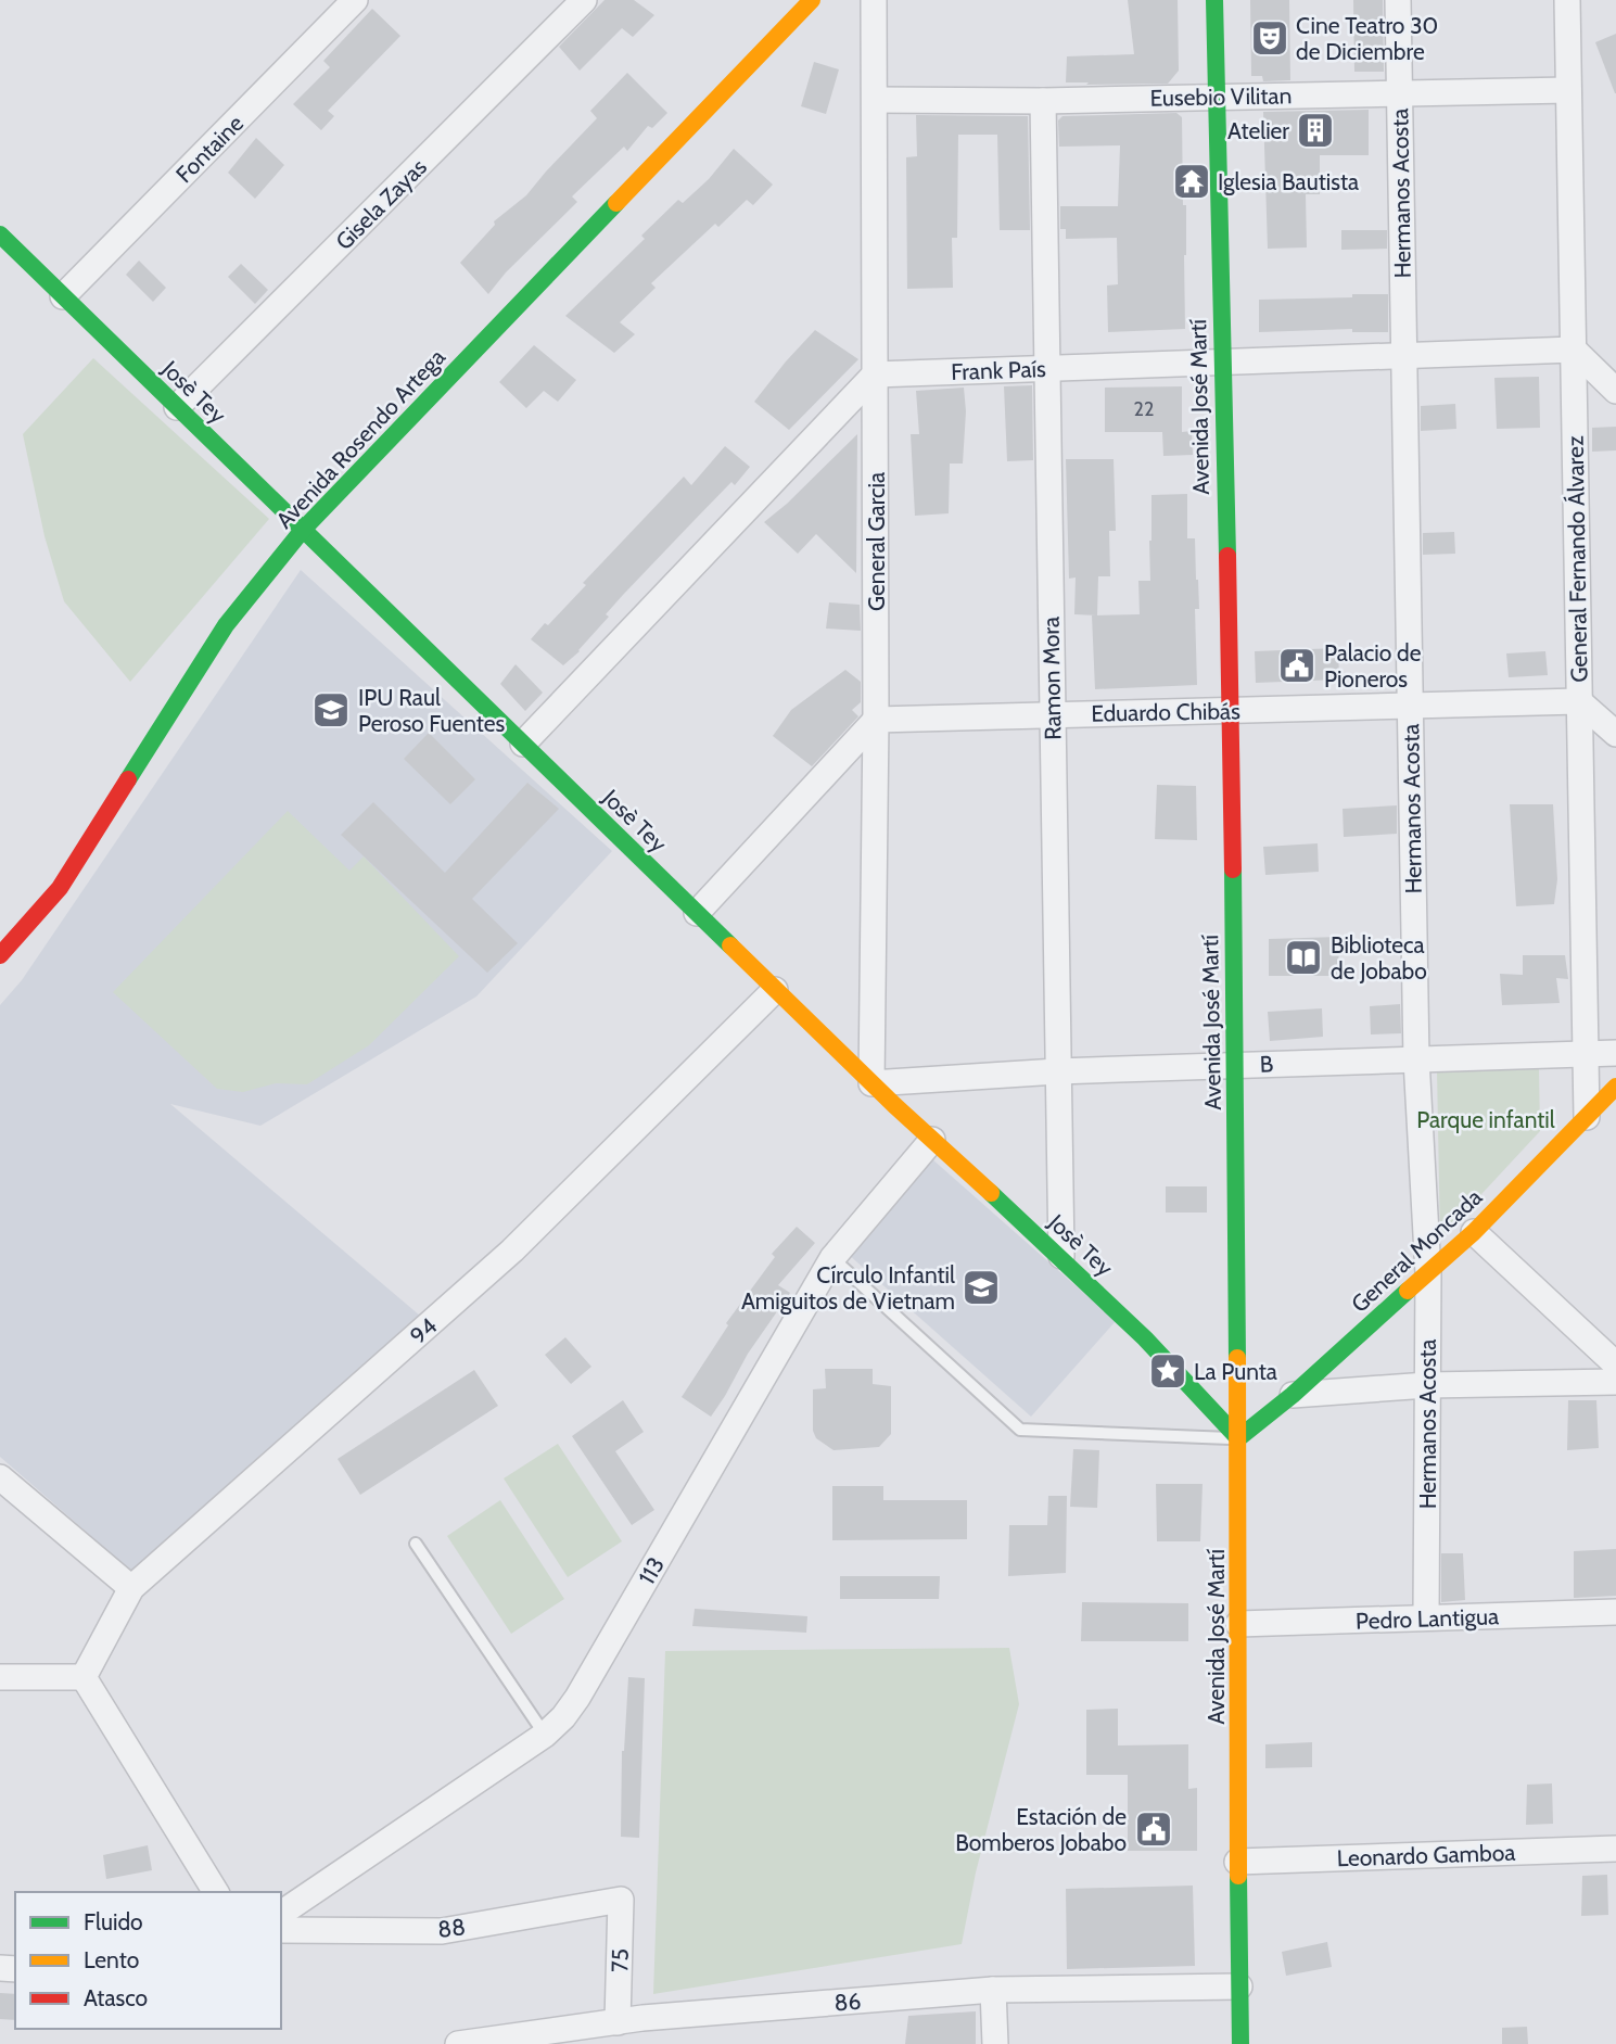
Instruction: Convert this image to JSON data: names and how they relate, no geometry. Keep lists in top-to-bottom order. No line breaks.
{"streets":{"main road":["Josè Tey","Avenida José Martí","Avenida Rosendo Artega","General Moncada"],"street":["Eusebio Vilitan","Fontaine","Hermanos Acosta","Gisela Zayas","Frank País","General Garcia","General Fernando Álvarez","Ramon Mora","Eduardo Chibás","B","94","113","Pedro Lantigua","Leonardo Gamboa","88","75","86"]},"crossings":[["Eusebio Vilitan","Hermanos Acosta"],["Eusebio Vilitan","Avenida José Martí"],["Eusebio Vilitan","General Garcia"],["Eusebio Vilitan","General Fernando Álvarez"],["Eusebio Vilitan","Ramon Mora"],["Fontaine","Josè Tey"],["Hermanos Acosta","Frank País"],["Hermanos Acosta","Eduardo Chibás"],["Hermanos Acosta","B"],["Hermanos Acosta","General Moncada"],["Hermanos Acosta","Pedro Lantigua"],["Gisela Zayas","Josè Tey"],["Frank País","Avenida José Martí"],["Frank País","General Garcia"],["Frank País","General Fernando Álvarez"],["Frank País","Ramon Mora"],["Josè Tey","Avenida José Martí"],["Josè Tey","Avenida Rosendo Artega"],["Josè Tey","General Garcia"],["Josè Tey","Ramon Mora"],["Josè Tey","B"],["Josè Tey","General Moncada"],["Josè Tey","94"],["Josè Tey","113"],["Avenida José Martí","Eduardo Chibás"],["Avenida José Martí","B"],["Avenida José Martí","General Moncada"],["Avenida José Martí","Pedro Lantigua"],["Avenida José Martí","Leonardo Gamboa"],["Avenida José Martí","86"],["General Garcia","Eduardo Chibás"],["General Garcia","B"],["General Fernando Álvarez","Eduardo Chibás"],["General Fernando Álvarez","B"],["General Fernando Álvarez","General Moncada"],["Ramon Mora","Eduardo Chibás"],["Ramon Mora","B"],["88","75"],["75","86"]],"parks":["Parque infantil"],"places":{"theatre":["Cine Teatro 30 de Diciembre"],"building":["Atelier"],"temple":["Iglesia Bautista"],"public building":["Palacio de Pioneros","Estación de Bomberos Jobabo"],"school or university":["IPU Raul Peroso Fuentes","Círculo Infantil Amiguitos de Vietnam"],"library":["Biblioteca de Jobabo"],"place":["La Punta"]},"house_numbers":["22"],"legend":["Fluido","Lento","Atasco"]}
